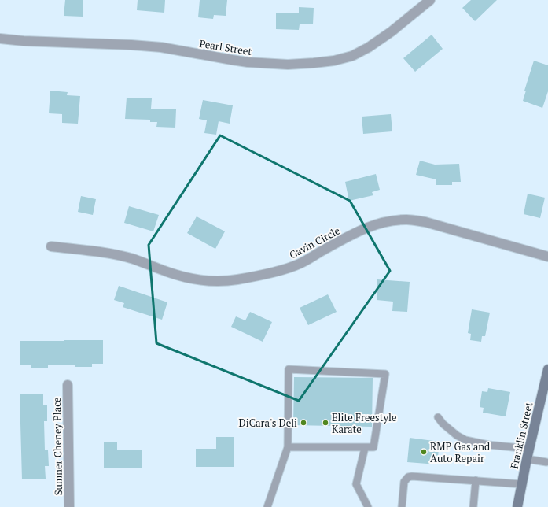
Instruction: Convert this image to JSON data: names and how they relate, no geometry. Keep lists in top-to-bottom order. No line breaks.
{"streets":{"main road":["Franklin Street"],"street":["Pearl Street","Gavin Circle","Sumner Cheney Place"]},"places":["DiCara's Deli","Elite Freestyle Karate","RMP Gas and Auto Repair"]}
